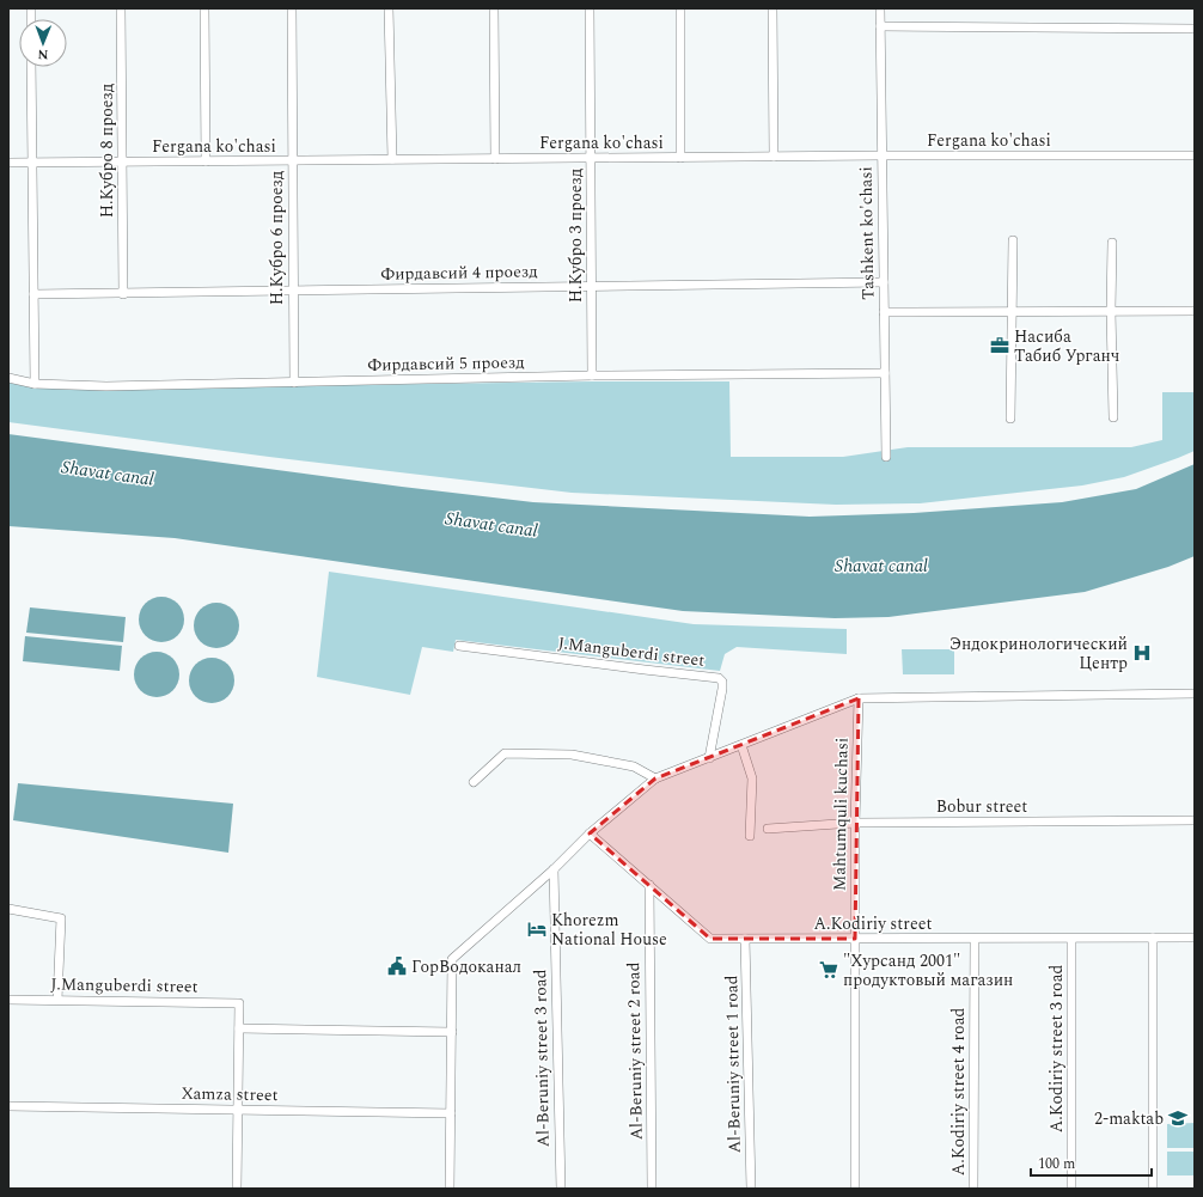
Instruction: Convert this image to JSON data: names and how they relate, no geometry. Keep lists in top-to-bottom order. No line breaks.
{"streets":{"street":["Fergana ko'chasi","Н.Кубро 8 проезд","Tashkent ko'chasi","Н.Кубро 3 проезд","Н.Кубро 6 проезд","Фирдавсий 4 проезд","Фирдавсий 5 проезд","J.Manguberdi street","Bobur street","Mahtumquli kuchasi","A.Kodiriy street","A.Kodiriy street 3 road","Al-Beruniy street 2 road","Al-Beruniy street 3 road","Al-Beruniy street 1 road","A.Kodiriy street 4 road","Xamza street"]},"crossings":[["Fergana ko'chasi","Н.Кубро 8 проезд"],["Fergana ko'chasi","Tashkent ko'chasi"],["Fergana ko'chasi","Н.Кубро 3 проезд"],["Fergana ko'chasi","Н.Кубро 6 проезд"],["Н.Кубро 8 проезд","Фирдавсий 4 проезд"],["Tashkent ko'chasi","Фирдавсий 4 проезд"],["Tashkent ko'chasi","Фирдавсий 5 проезд"],["Н.Кубро 3 проезд","Фирдавсий 4 проезд"],["Н.Кубро 3 проезд","Фирдавсий 5 проезд"],["Н.Кубро 6 проезд","Фирдавсий 4 проезд"],["Н.Кубро 6 проезд","Фирдавсий 5 проезд"],["Bobur street","Mahtumquli kuchasi"],["Mahtumquli kuchasi","A.Kodiriy street"],["A.Kodiriy street","A.Kodiriy street 3 road"],["A.Kodiriy street","Al-Beruniy street 2 road"],["A.Kodiriy street","Al-Beruniy street 1 road"],["A.Kodiriy street","A.Kodiriy street 4 road"]],"water":["Shavat canal"],"places":{"office":["Насиба Табиб Урганч"],"hospital":["Эндокринологический Центр"],"hotel":["Khorezm National House"],"public building":["ГорВодоканал"],"supermarket":["\"Хурсанд 2001\" продуктовый магазин"],"school or university":["2-maktab"]},"scale_bar":"100 m","north":"bottom"}
